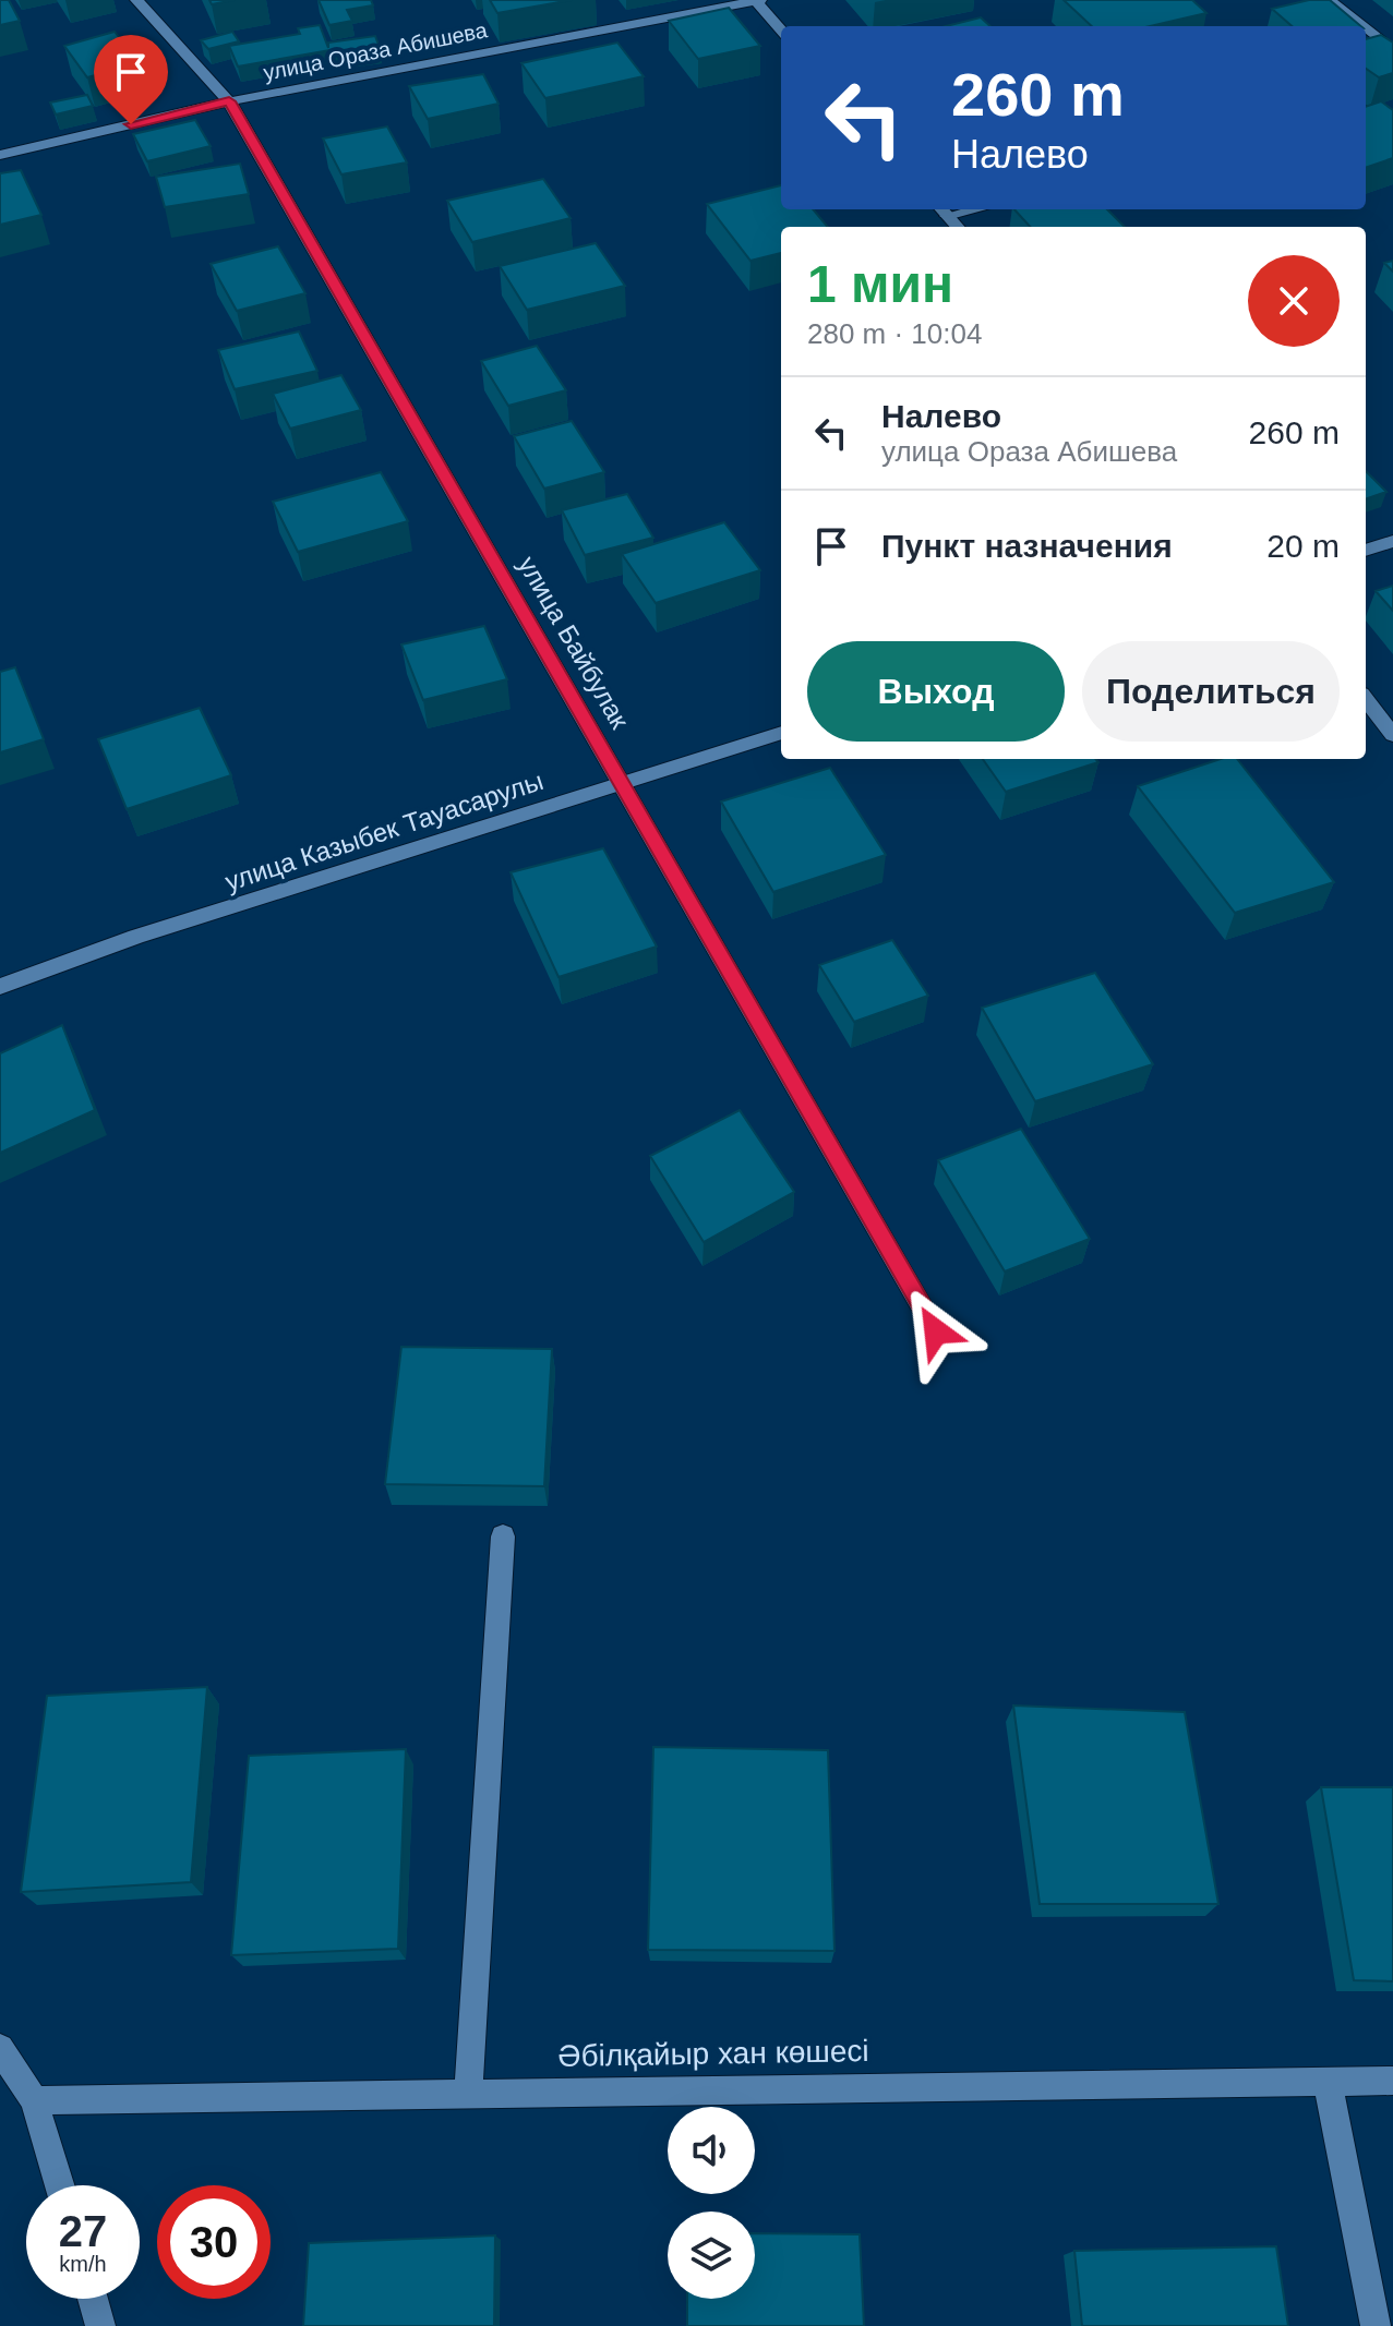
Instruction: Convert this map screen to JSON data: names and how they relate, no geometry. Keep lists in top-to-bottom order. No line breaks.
{"streets":{"street":["улица Ораза Абишева","улица Байбулак","улица Казыбек Тауасарулы","Әбілқайыр хан көшесі"]},"crossings":[["улица Ораза Абишева","улица Байбулак"],["улица Байбулак","улица Казыбек Тауасарулы"]],"page":{"turn":["260 m","Налево"],"heading":["1 мин","280 m · 10:04"],"list":[{"name":"Налево","note":"улица Ораза Абишева","value":"260 m"},{"name":"Пункт назначения","value":"20 m"}],"buttons":["Выход","Поделиться"],"speed":"27 km/h","limit":"30"}}
